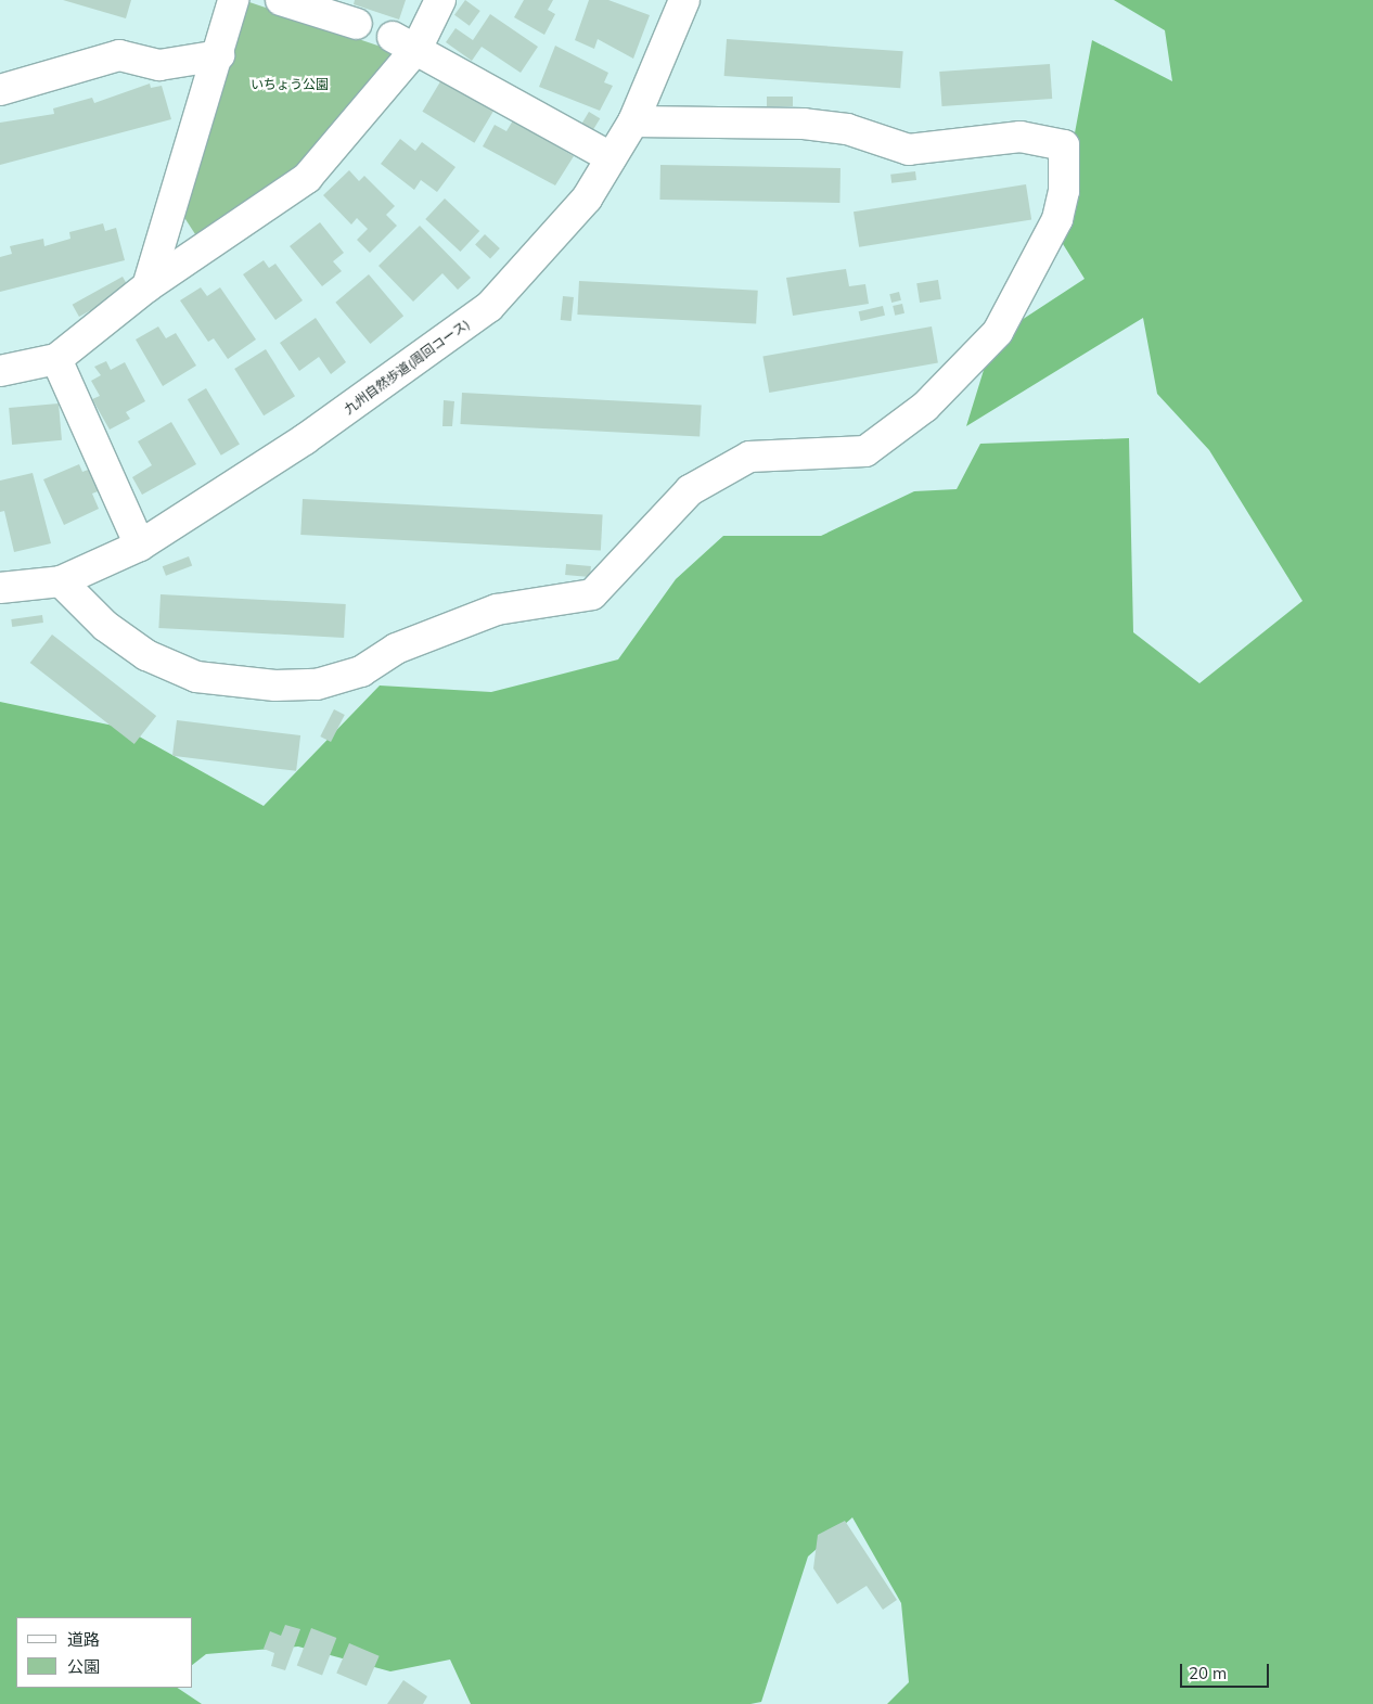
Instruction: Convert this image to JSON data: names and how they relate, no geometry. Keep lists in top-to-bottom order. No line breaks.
{"streets":{"street":["九州自然歩道(周回コース)"]},"parks":["いちょう公園"],"legend":["道路","公園"],"scale_bar":"20 m"}
